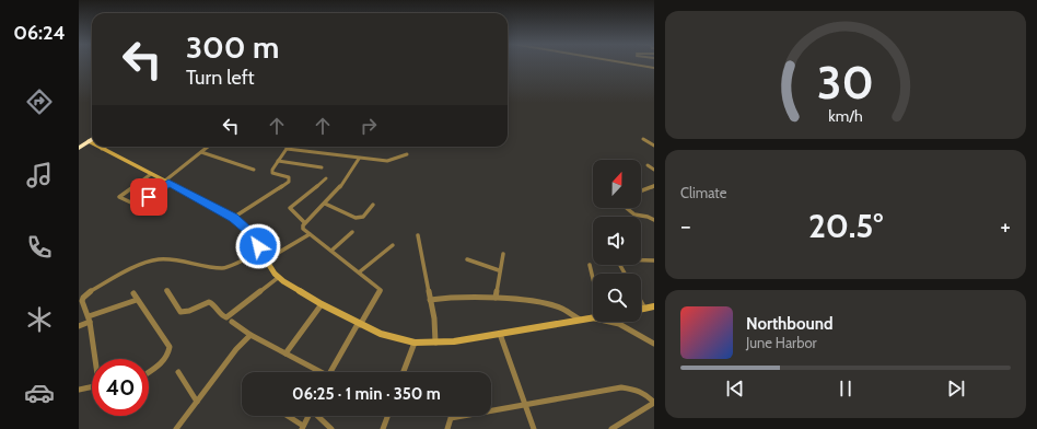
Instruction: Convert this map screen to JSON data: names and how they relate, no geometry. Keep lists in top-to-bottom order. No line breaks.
{"north":"top","page":{"tabs":"06:24","turn":["300 m","Turn left"],"tile":"Climate","heat":["−","20.5°","+"],"song":["Northbound","June Harbor"],"limit":"40","trip":"06:25 · 1 min · 350 m","gauge":["30","km/h"]}}
